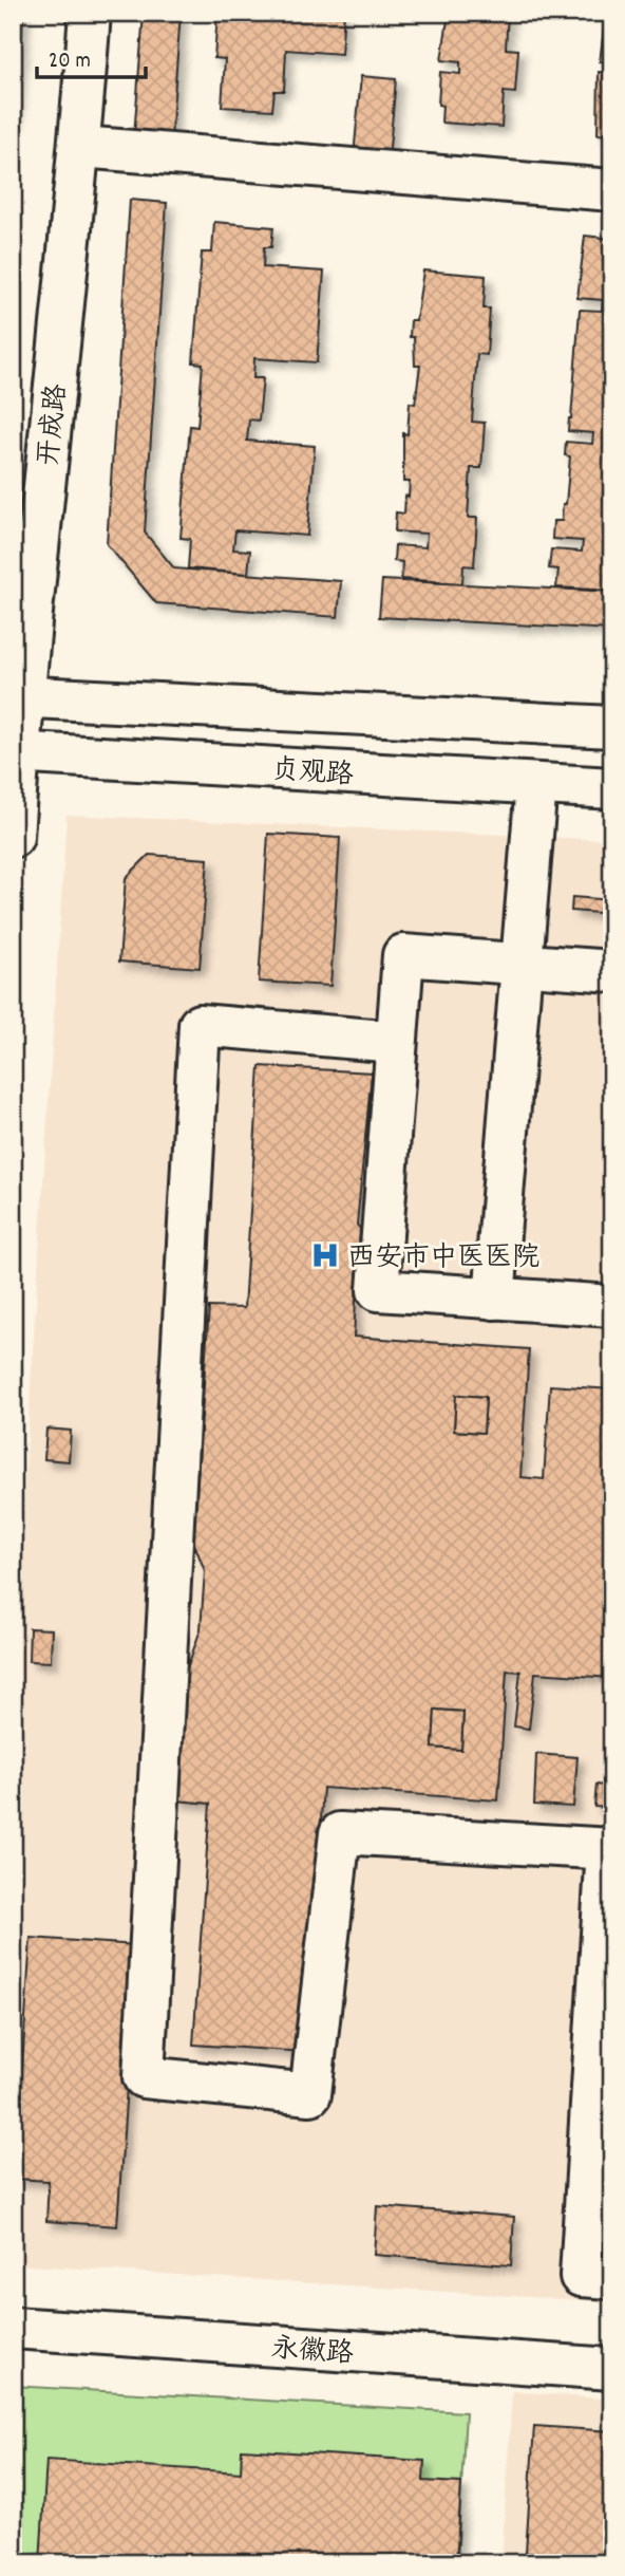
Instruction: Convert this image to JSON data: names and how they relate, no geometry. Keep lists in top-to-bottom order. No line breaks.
{"streets":{"street":["开成路","贞观路","永徽路"]},"crossings":[["开成路","贞观路"]],"places":{"hospital":["西安市中医医院"]},"scale_bar":"20 m"}
